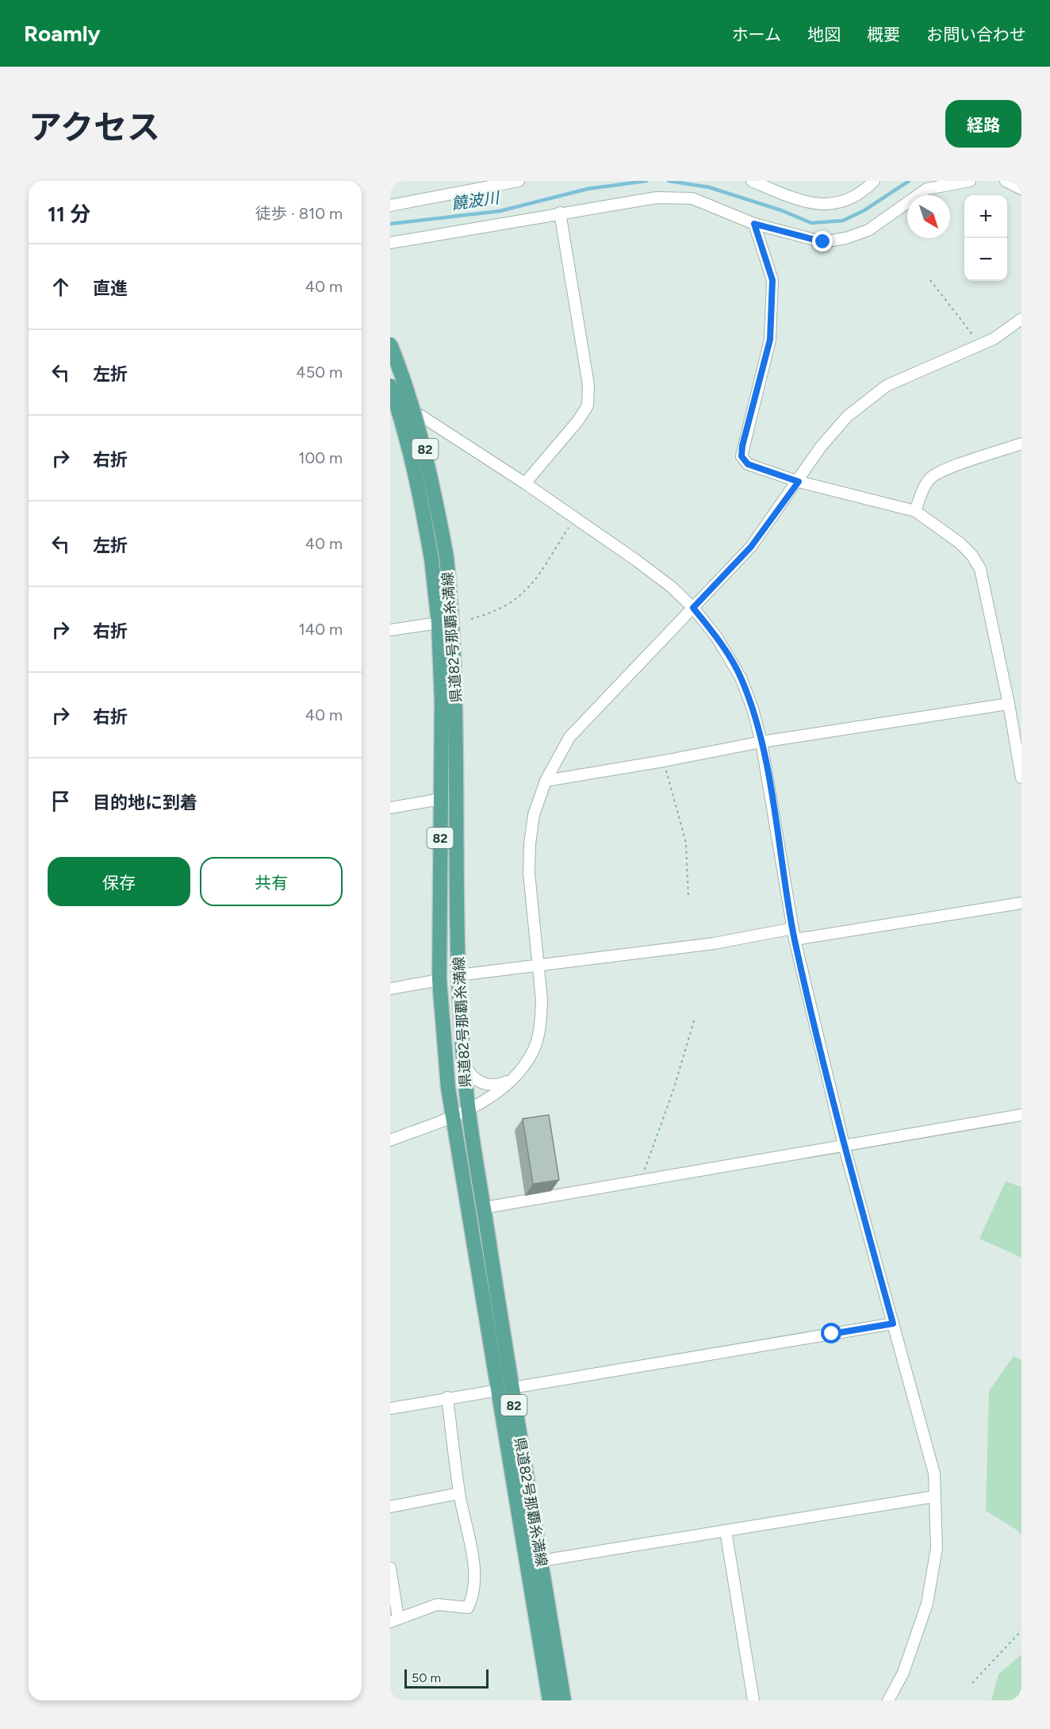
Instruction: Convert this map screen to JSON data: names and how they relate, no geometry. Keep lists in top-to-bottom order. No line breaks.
{"streets":{"main road":["82","県道82号那覇糸満線"]},"water":["饒波川"],"scale_bar":"50 m","north":"bottom right","page":{"header":"Roamly","nav":["ホーム","地図","概要","お問い合わせ"],"title":"アクセス","buttons":["経路",["保存","共有"]],"heading":["11 分","徒歩 · 810 m"],"map_buttons":["+","−"],"list":[["直進","40 m"],["左折","450 m"],["右折","100 m"],["左折","40 m"],["右折","140 m"],["右折","40 m"],"目的地に到着"],"scale":"50 m"}}
